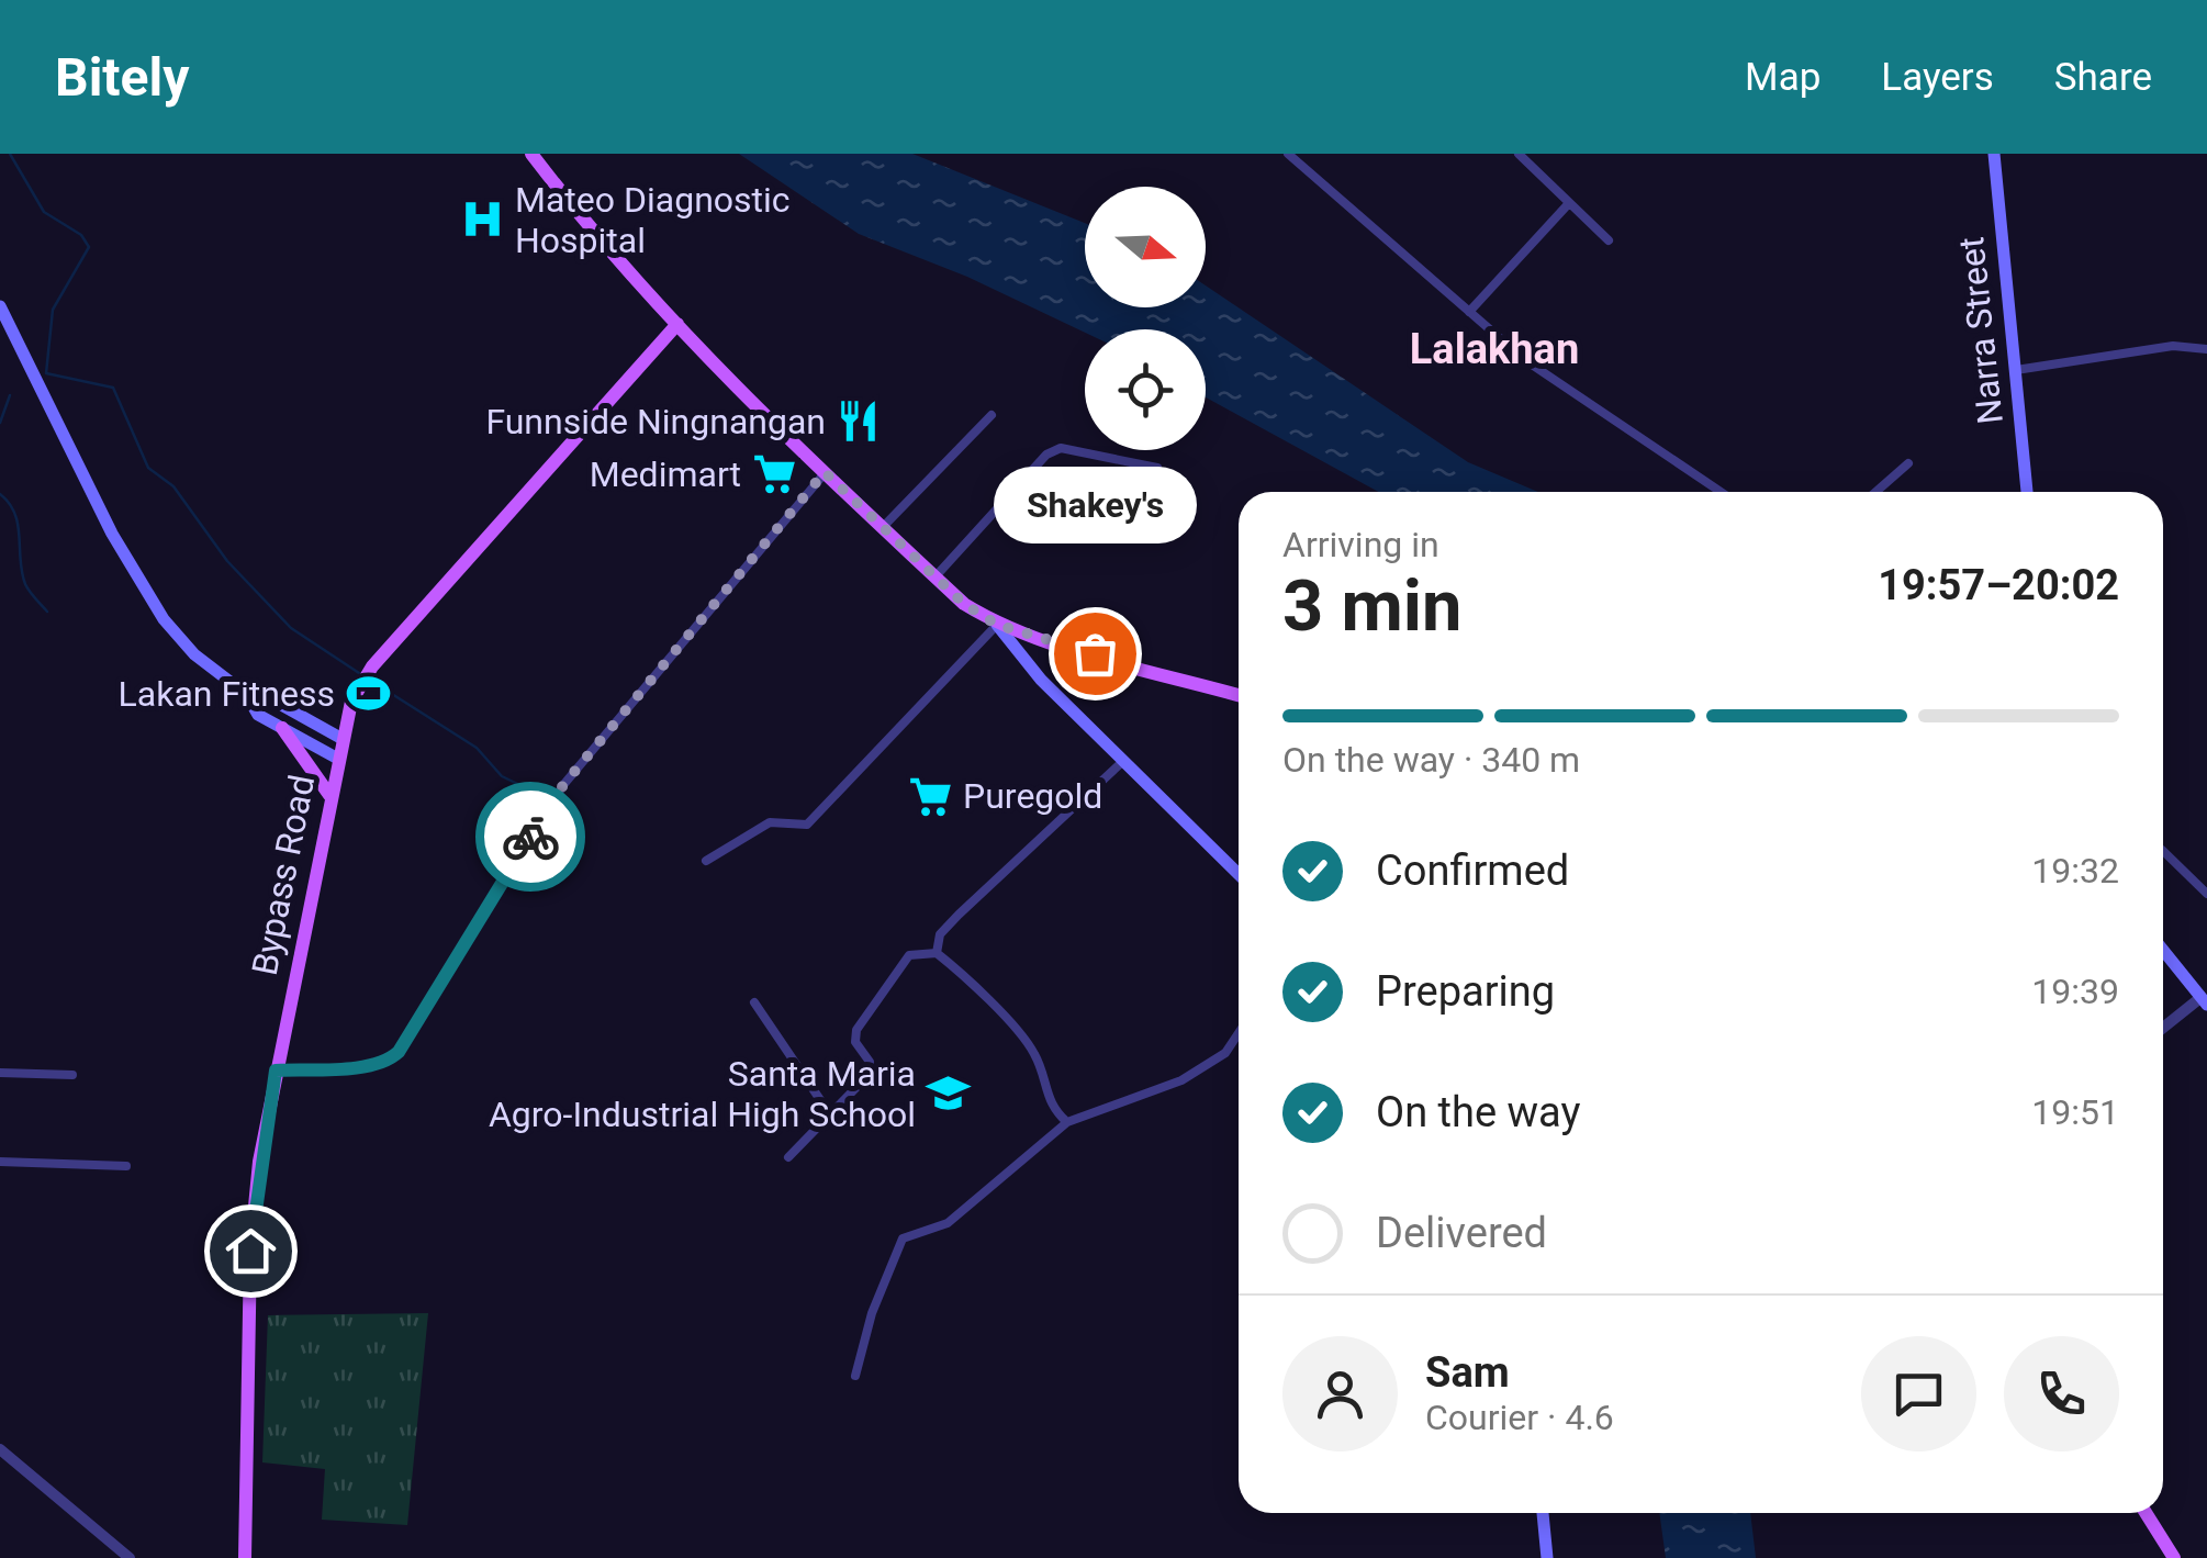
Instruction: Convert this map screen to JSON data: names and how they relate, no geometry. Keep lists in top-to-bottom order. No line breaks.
{"streets":{"main road":["Narra Street","Bypass Road"]},"districts":["Lalakhan"],"places":{"hospital":["Mateo Diagnostic Hospital"],"restaurant":["Funnside Ningnangan"],"supermarket":["Medimart","Puregold"],"other":["Shakey's"],"sports":["Lakan Fitness"],"school or university":["Santa Maria Agro-Industrial High School"]},"north":"right","page":{"header":"Bitely","nav":["Map","Layers","Share"],"bubble":"Shakey's","heading":["3 min","Arriving in","19:57–20:02"],"panel":["Sam","Courier · 4.6"],"bar":"On the way · 340 m","list":[["Confirmed","19:32"],["Preparing","19:39"],["On the way","19:51"],"Delivered"]}}
